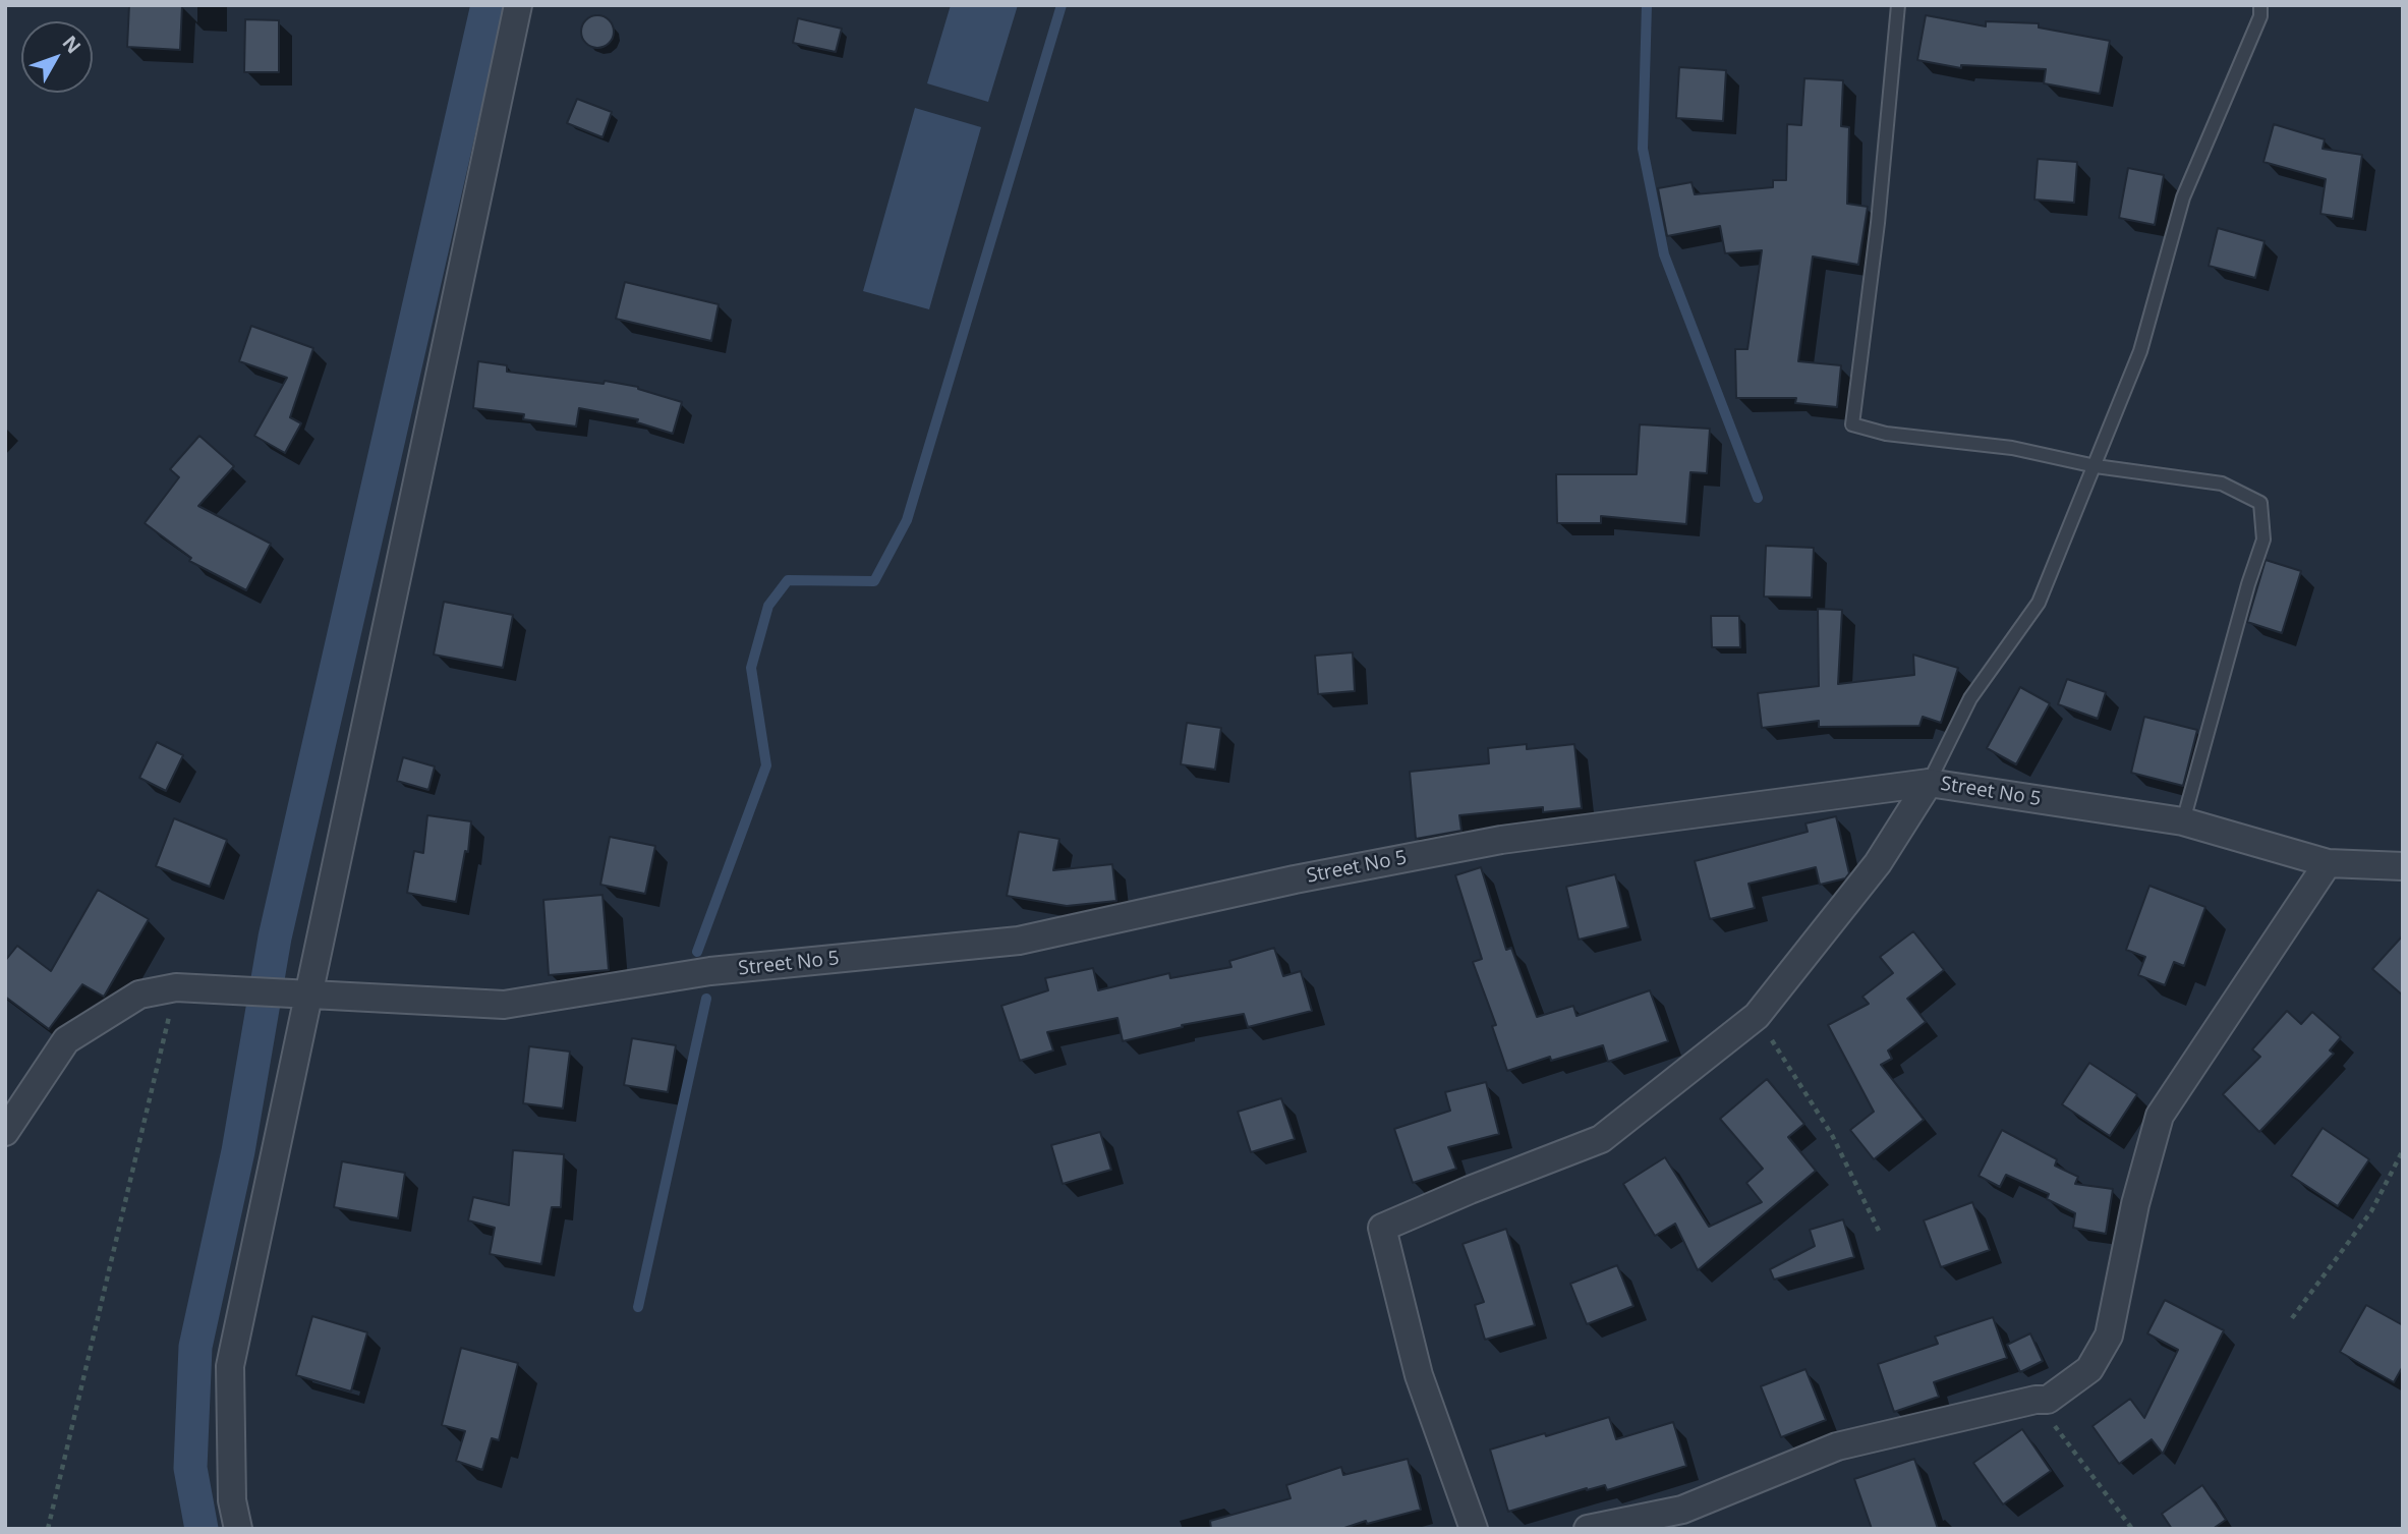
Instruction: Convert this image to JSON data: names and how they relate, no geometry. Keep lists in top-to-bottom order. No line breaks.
{"streets":{"street":["Street No 5"]},"north":"top right"}
